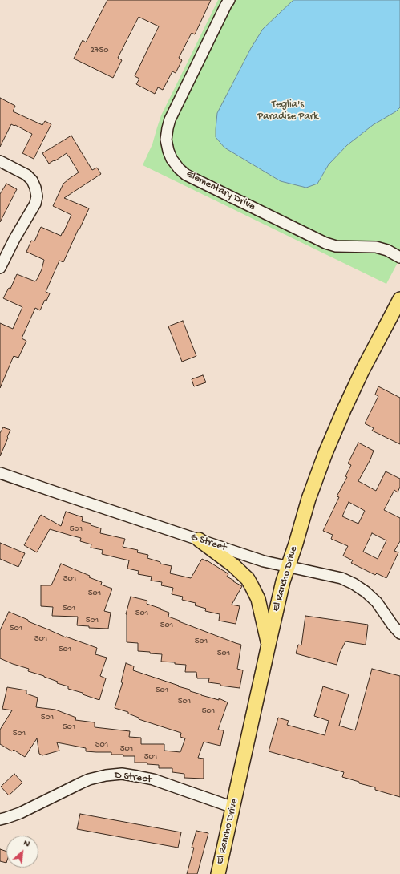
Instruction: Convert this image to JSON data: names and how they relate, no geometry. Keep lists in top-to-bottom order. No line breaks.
{"streets":{"main road":["El Rancho Drive"],"street":["Elementary Drive","G Street","D Street"]},"crossings":[["G Street","El Rancho Drive"],["El Rancho Drive","D Street"]],"parks":["Teglia's Paradise Park"],"house_numbers":["2750","501","501","501","501","501","501","501","501","501","501","501","501","501","501","501","501","501","501","501","501","501"],"north":"top right"}
